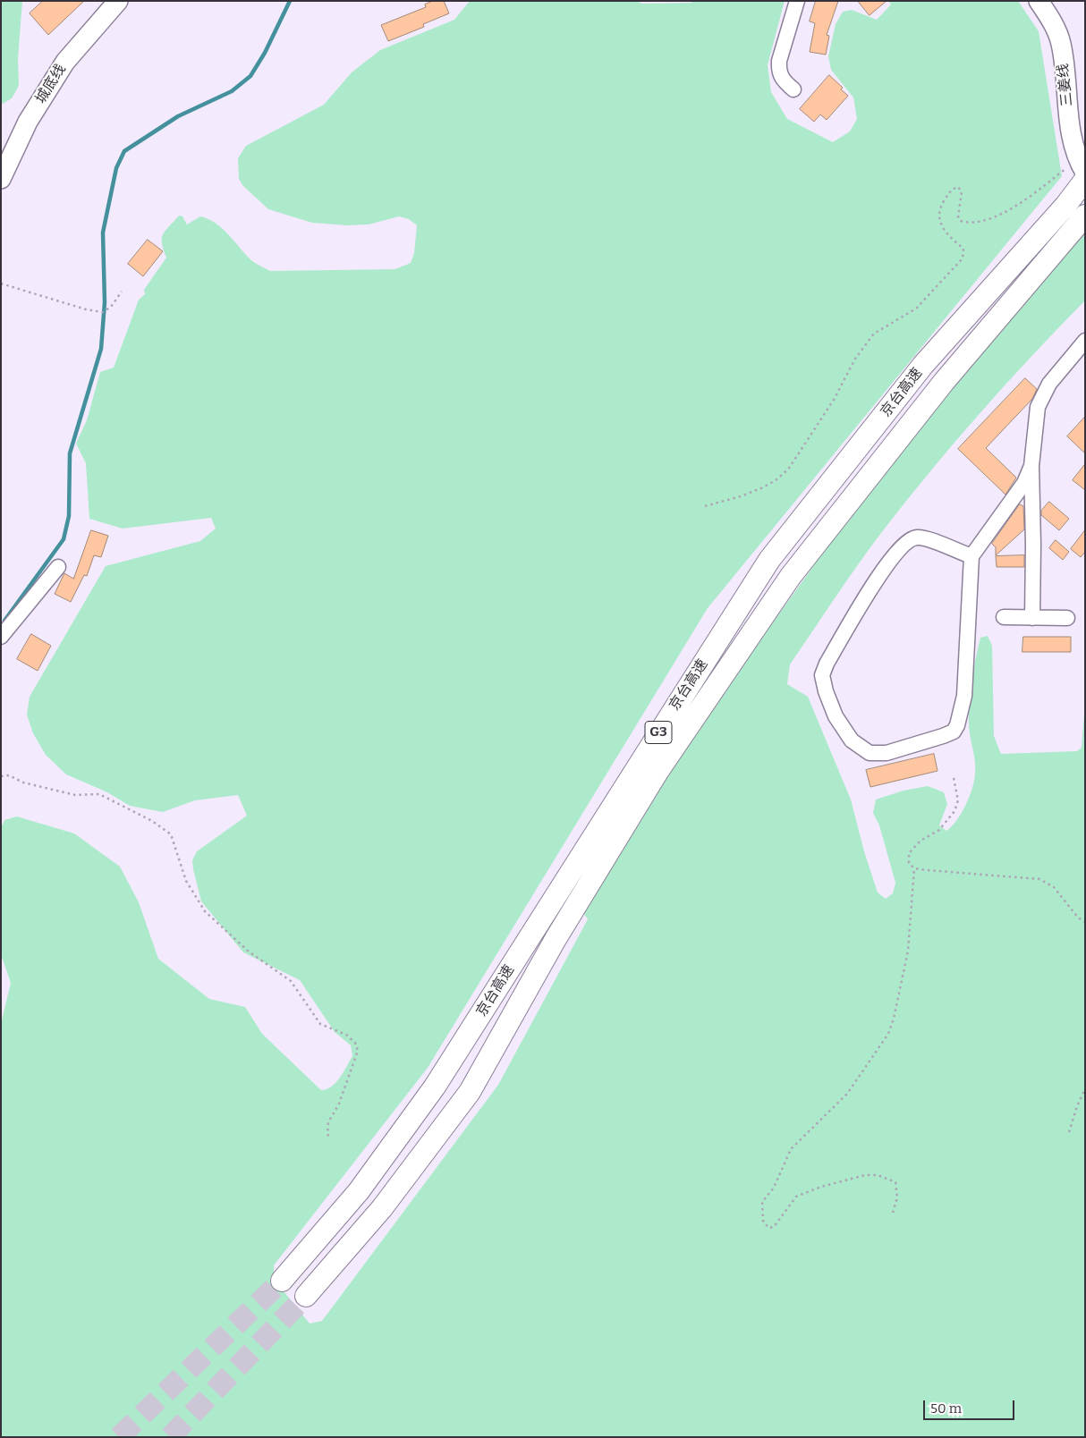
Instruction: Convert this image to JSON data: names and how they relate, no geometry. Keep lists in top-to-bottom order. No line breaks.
{"streets":{"highway":["京台高速","G3"],"main road":["城底线","三姜线"]},"scale_bar":"50 m"}
